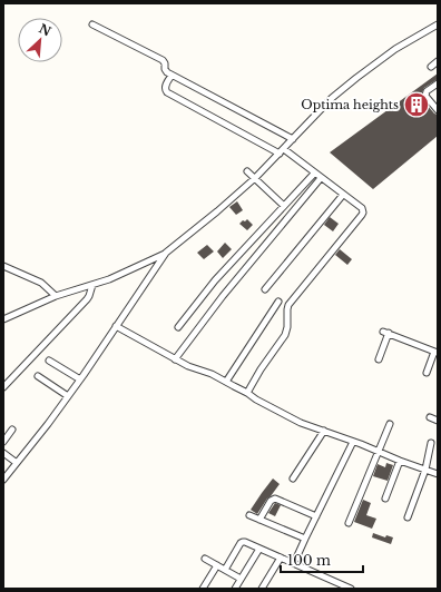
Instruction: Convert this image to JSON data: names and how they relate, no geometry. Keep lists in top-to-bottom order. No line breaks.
{"places":{"building":["Optima heights"]},"scale_bar":"100 m","north":"top right"}
